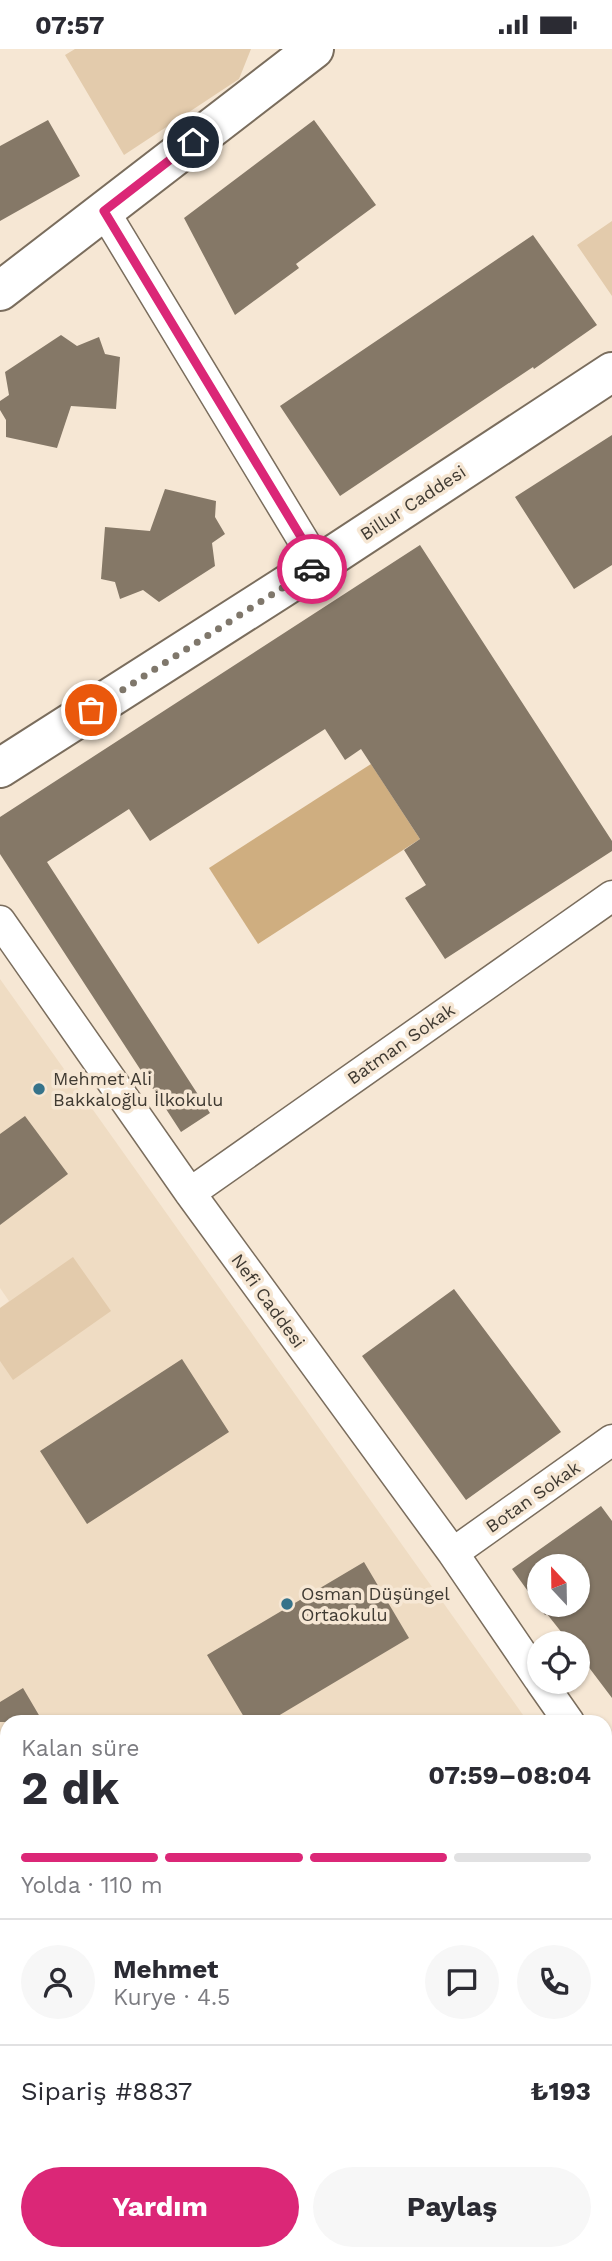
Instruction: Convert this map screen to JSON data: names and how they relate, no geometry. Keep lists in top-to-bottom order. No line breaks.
{"streets":{"street":["Billur Caddesi","Batman Sokak","Nefi Caddesi","Botan Sokak"]},"crossings":[["Batman Sokak","Nefi Caddesi"],["Nefi Caddesi","Botan Sokak"]],"places":["Mehmet Ali Bakkaloğlu İlkokulu","Osman Düşüngel Ortaokulu"],"north":"top","page":{"status":"07:57","heading":["2 dk","Kalan süre","07:59–08:04"],"panel":["Mehmet","Kurye · 4.5","Sipariş #8837","₺193"],"bar":"Yolda · 110 m","buttons":["Yardım","Paylaş"]}}
